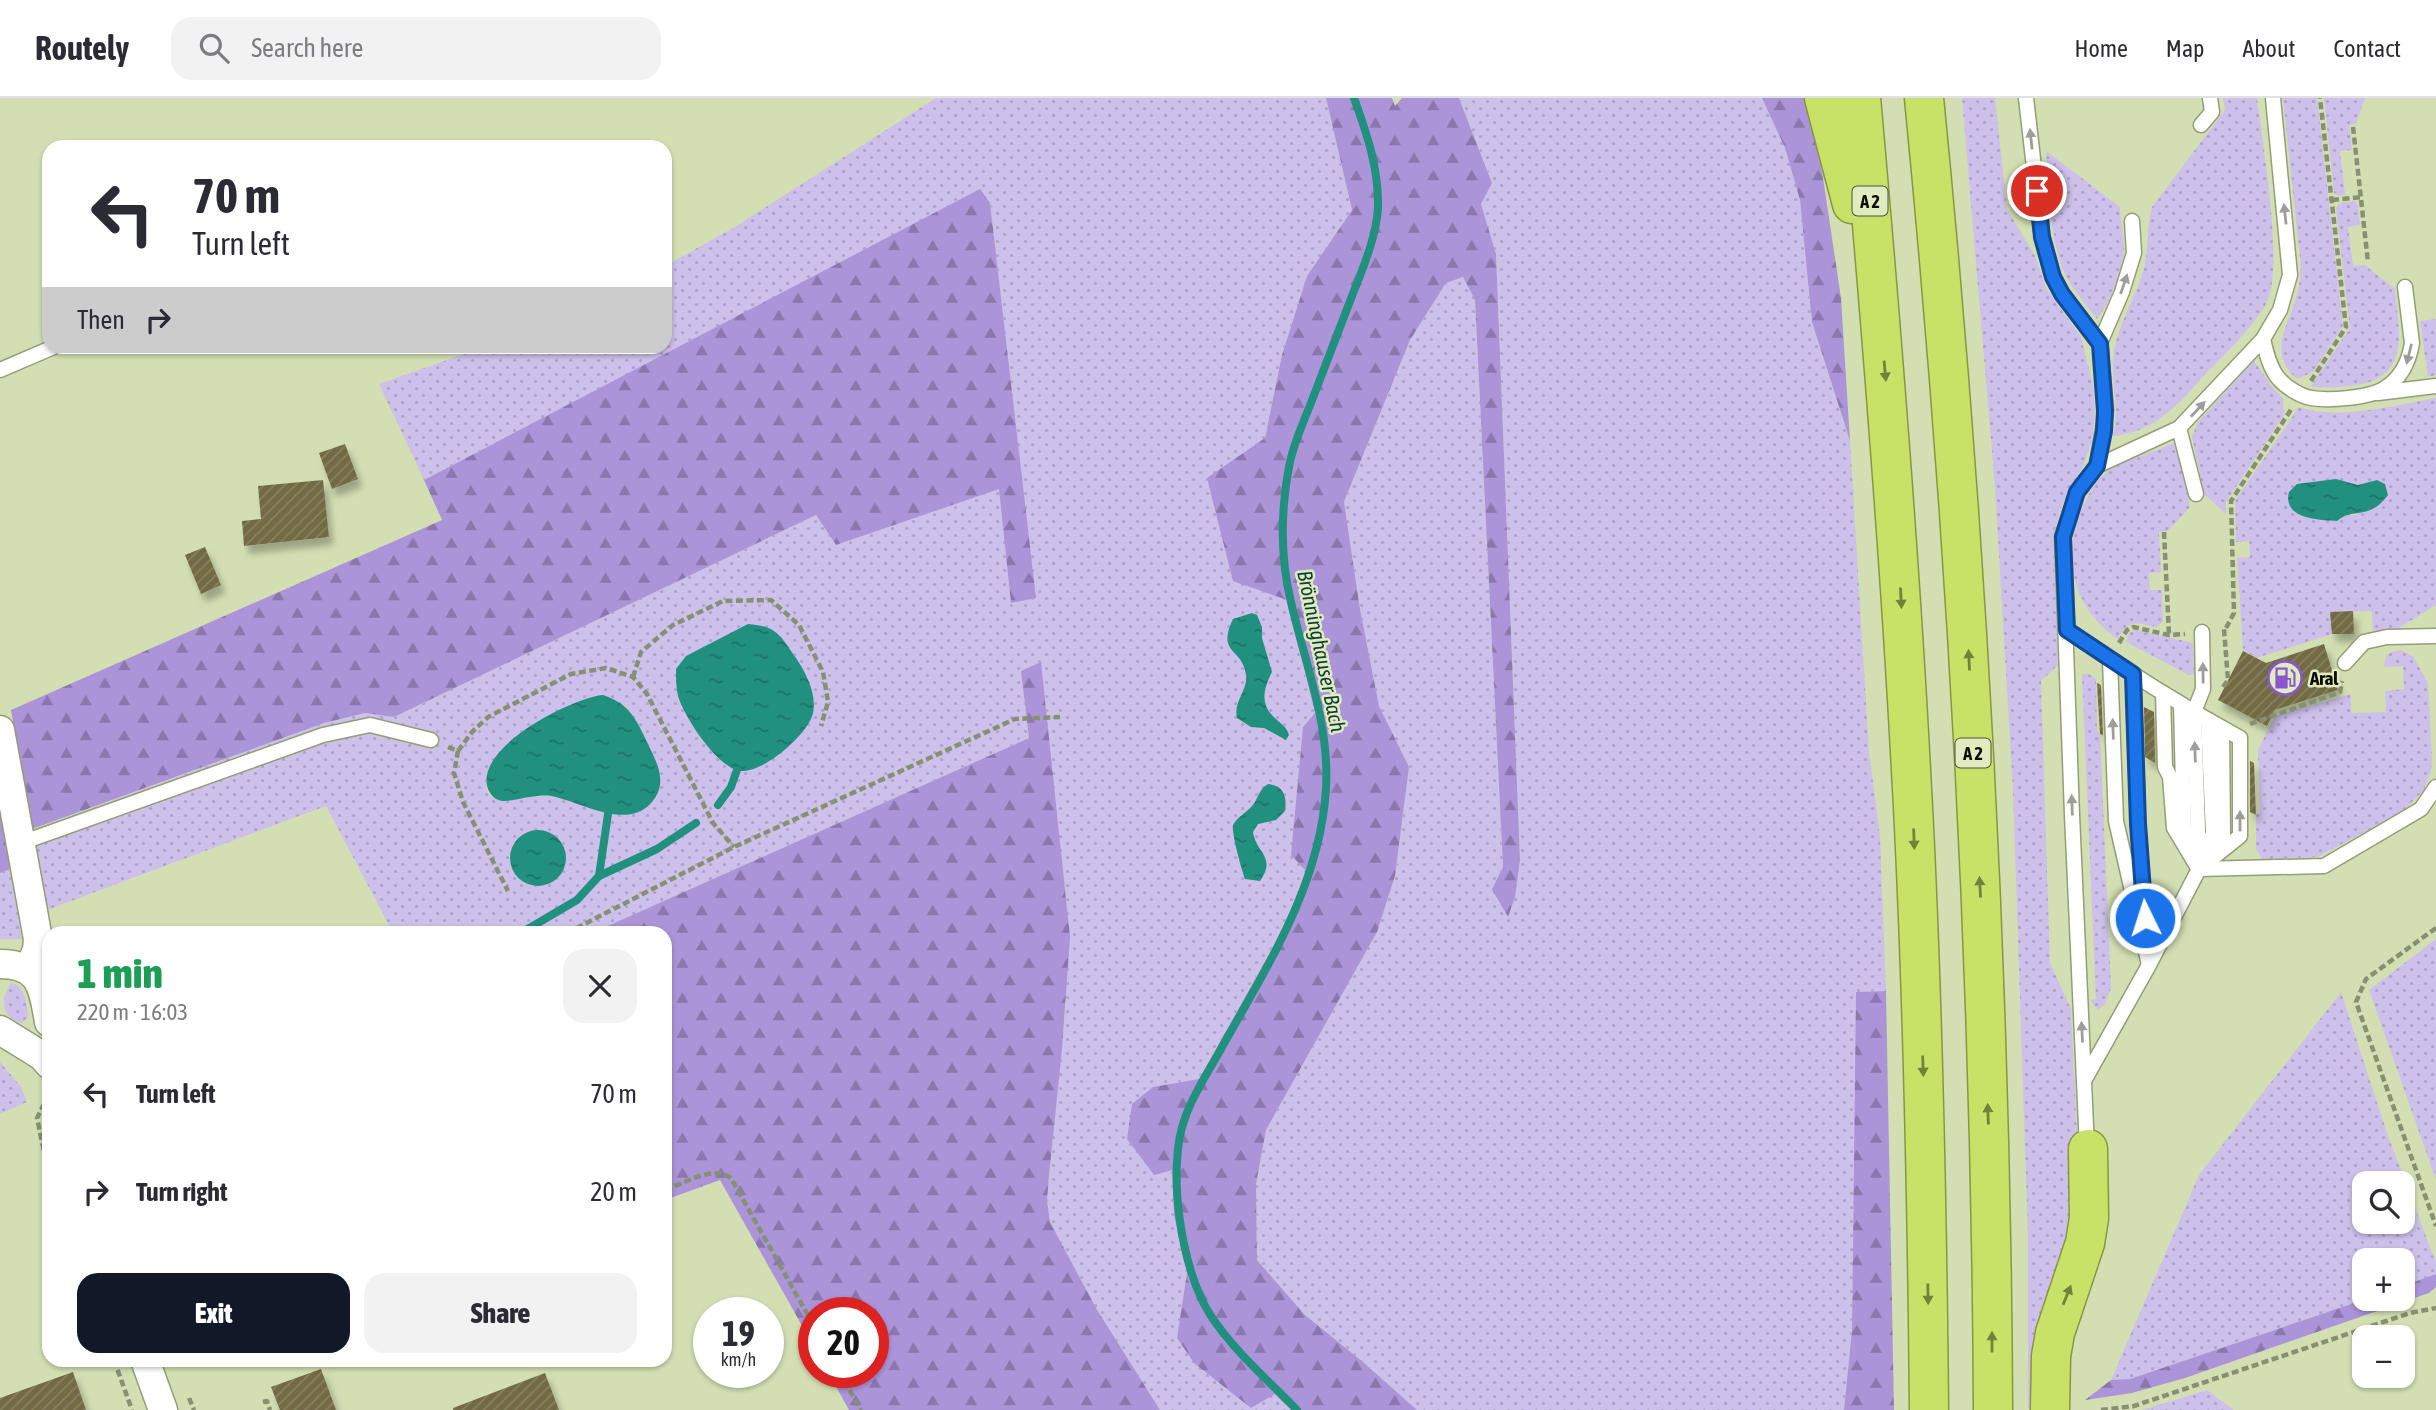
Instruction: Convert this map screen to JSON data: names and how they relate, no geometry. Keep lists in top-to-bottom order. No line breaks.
{"streets":{"highway":["A 2"]},"water":["Brönninghauser Bach"],"places":{"fuel station":["Aral"]},"page":{"header":"Routely","search":"Search here","nav":["Home","Map","About","Contact"],"turn":["70 m","Turn left"],"then":"Then","heading":["1 min","220 m · 16:03"],"list":[{"name":"Turn left","value":"70 m"},{"name":"Turn right","value":"20 m"}],"map_buttons":["+","−"],"buttons":["Exit","Share"],"speed":"19 km/h","limit":"20"}}
